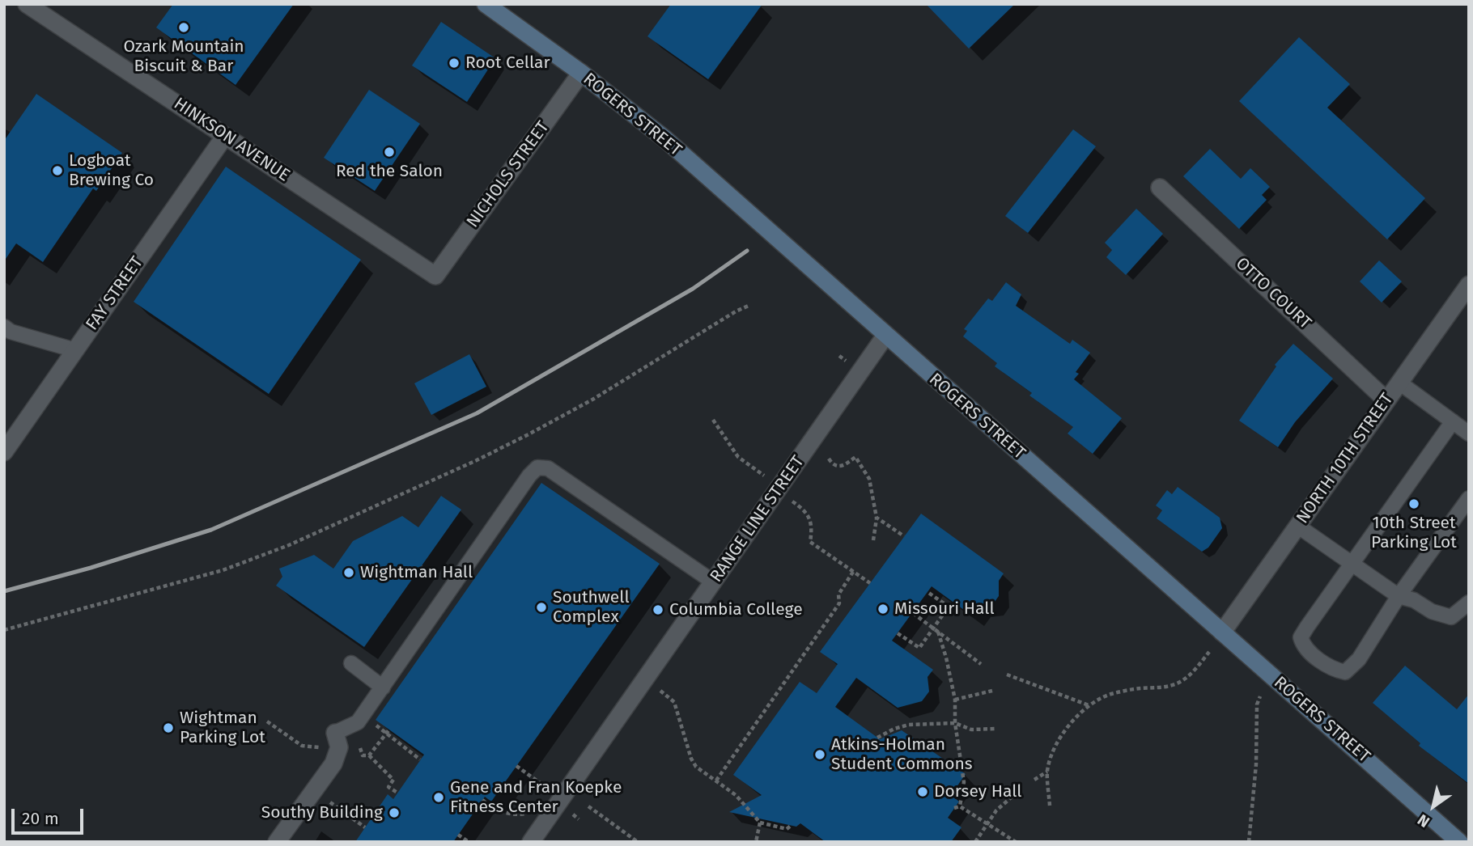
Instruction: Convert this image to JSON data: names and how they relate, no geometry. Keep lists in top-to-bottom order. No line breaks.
{"streets":{"street":["ROGERS STREET","HINKSON AVENUE","NICHOLS STREET","FAY STREET","OTTO COURT","NORTH 10TH STREET","RANGE LINE STREET"]},"crossings":[["ROGERS STREET","NICHOLS STREET"],["ROGERS STREET","NORTH 10TH STREET"],["ROGERS STREET","RANGE LINE STREET"],["HINKSON AVENUE","NICHOLS STREET"],["HINKSON AVENUE","FAY STREET"],["OTTO COURT","NORTH 10TH STREET"]],"places":["Ozark Mountain Biscuit & Bar","Root Cellar","Red the Salon","Logboat Brewing Co","10th Street Parking Lot","Wightman Hall","Southwell Complex","Missouri Hall","Columbia College","Wightman Parking Lot","Atkins-Holman Student Commons","Dorsey Hall","Gene and Fran Koepke Fitness Center","Southy Building"],"scale_bar":"20 m","north":"bottom left"}
